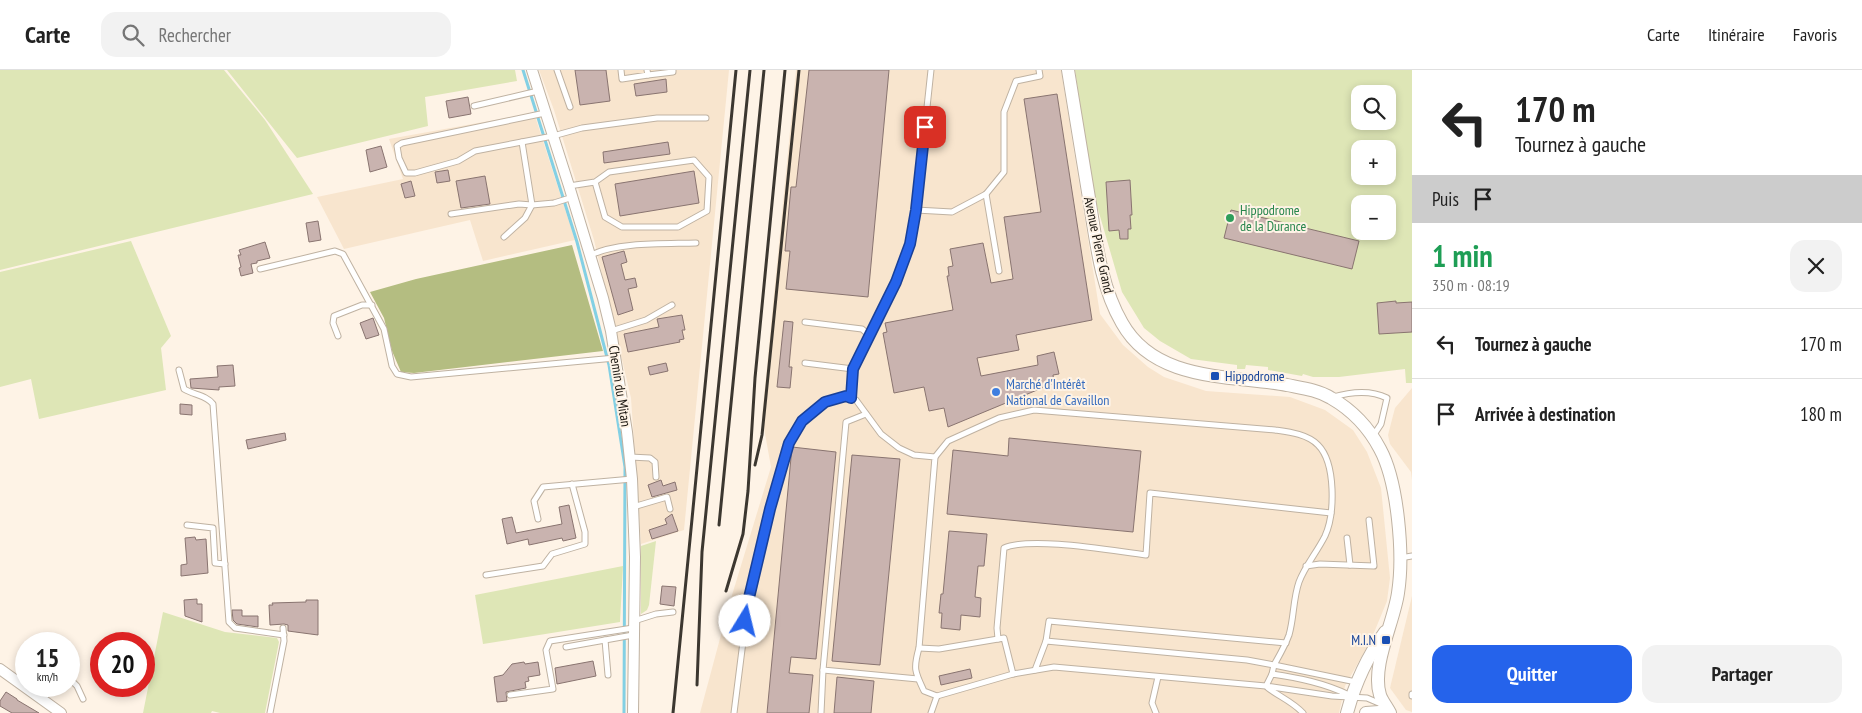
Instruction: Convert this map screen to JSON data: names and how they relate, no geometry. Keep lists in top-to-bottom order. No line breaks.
{"streets":{"street":["Avenue Pierre Grand","Chemin du Mitan"]},"places":{"other":["Hippodrome de la Durance","Marché d'Intérêt National de Cavaillon"],"transit":["Hippodrome","M.I.N"]},"page":{"header":"Carte","search":"Rechercher","nav":["Carte","Itinéraire","Favoris"],"turn":["170 m","Tournez à gauche"],"map_buttons":["+","−"],"then":"Puis","heading":["1 min","350 m · 08:19"],"list":[{"name":"Tournez à gauche","value":"170 m"},{"name":"Arrivée à destination","value":"180 m"}],"speed":"15 km/h","limit":"20","buttons":["Quitter","Partager"]}}
